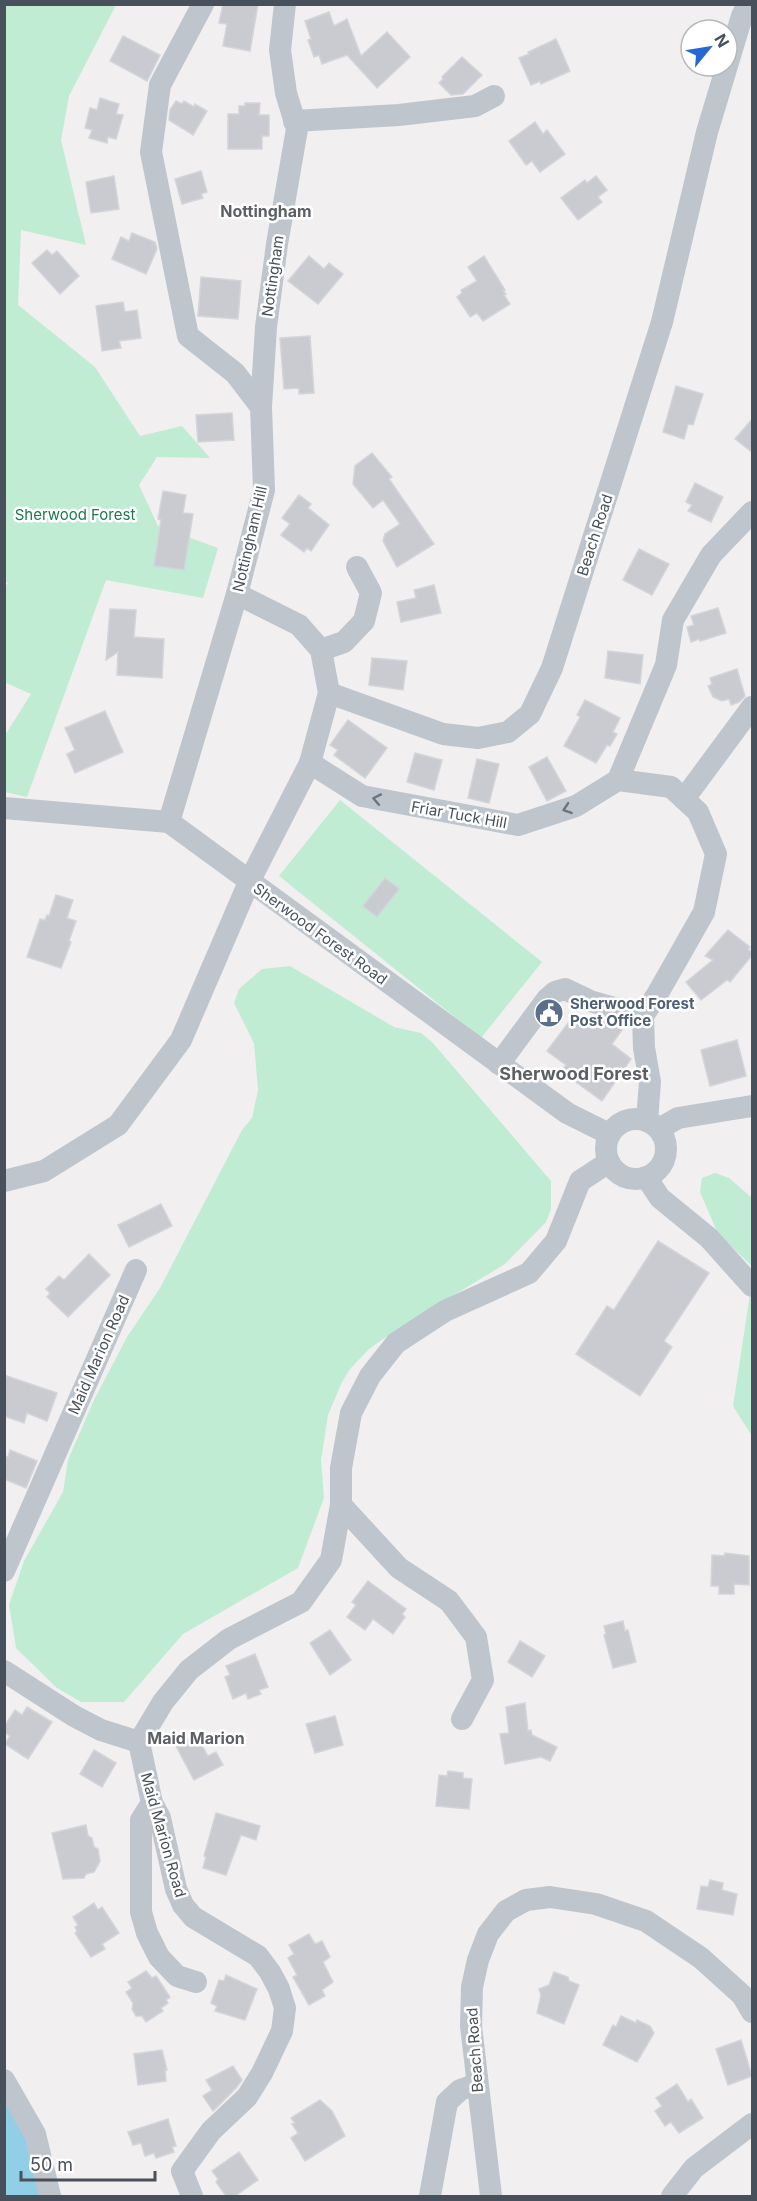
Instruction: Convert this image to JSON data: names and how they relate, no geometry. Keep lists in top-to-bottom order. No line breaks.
{"streets":{"street":["Nottingham","Beach Road","Nottingham Hill","Friar Tuck Hill","Sherwood Forest Road","Maid Marion Road"]},"crossings":[["Nottingham","Nottingham Hill"],["Nottingham Hill","Sherwood Forest Road"]],"one_way":["Friar Tuck Hill"],"districts":["Nottingham","Sherwood Forest","Maid Marion"],"parks":["Sherwood Forest"],"places":{"public building":["Sherwood Forest Post Office"]},"scale_bar":"50 m","north":"top right"}
